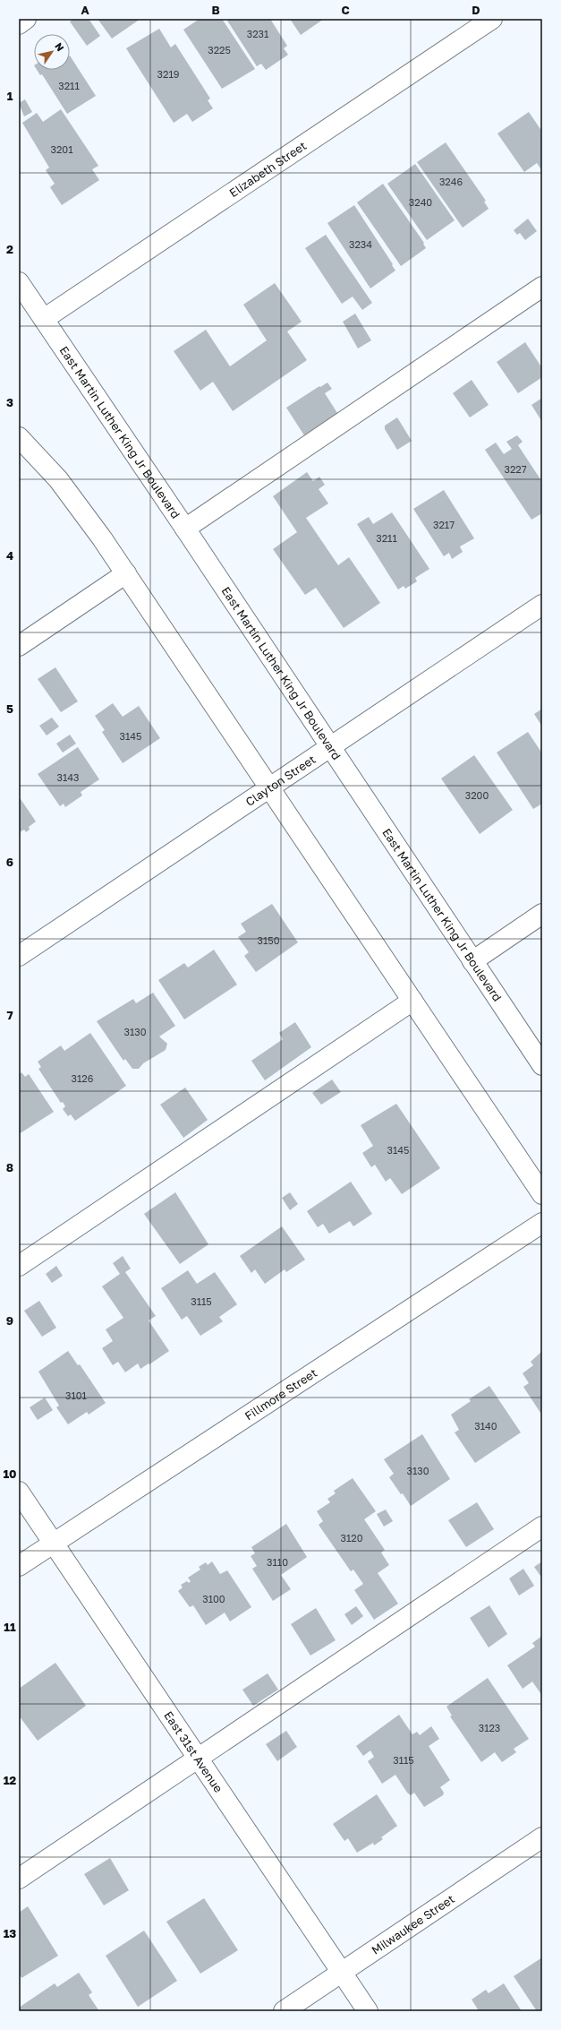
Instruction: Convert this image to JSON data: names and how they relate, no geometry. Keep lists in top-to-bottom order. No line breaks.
{"streets":{"street":["Elizabeth Street","East Martin Luther King Jr Boulevard","Clayton Street","Fillmore Street","East 31st Avenue","Milwaukee Street"]},"crossings":[["Elizabeth Street","East Martin Luther King Jr Boulevard"],["East Martin Luther King Jr Boulevard","Clayton Street"],["Fillmore Street","East 31st Avenue"],["East 31st Avenue","Milwaukee Street"]],"house_numbers":["3231","3225","3219","3211","3201","3246","3240","3234","3227","3217","3211","3145","3143","3200","3150","3130","3126","3145","3115","3101","3140","3130","3120","3110","3100","3123","3115"],"north":"top right","grid":{"columns":["A","B","C","D"],"rows":["1","2","3","4","5","6","7","8","9","10","11","12","13"]}}
